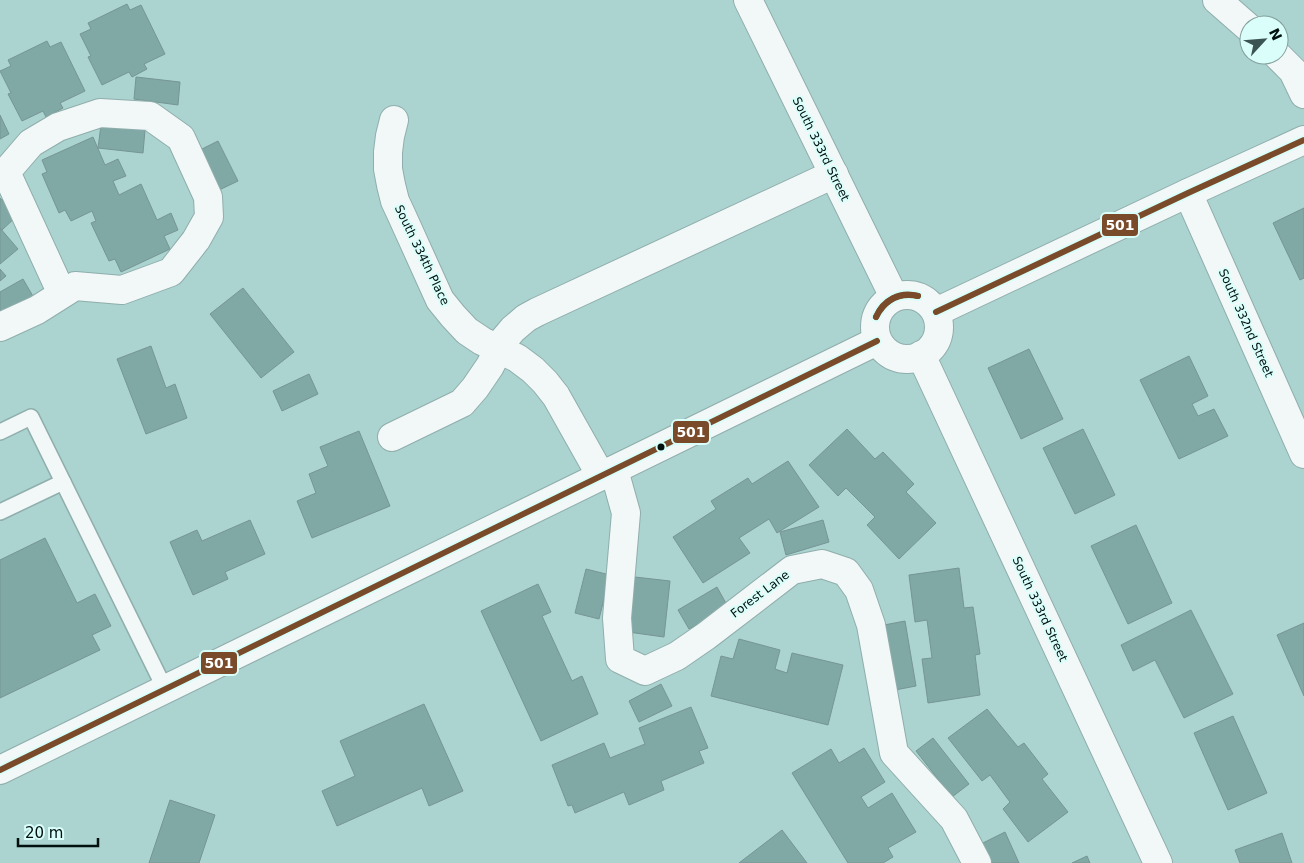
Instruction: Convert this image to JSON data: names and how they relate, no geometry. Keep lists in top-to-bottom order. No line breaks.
{"streets":{"street":["South 333rd Street","South 334th Place","South 332nd Street","Forest Lane"]},"crossings":[["South 334th Place","Forest Lane"]],"lines":["transit line 501"],"scale_bar":"20 m","north":"top right"}
